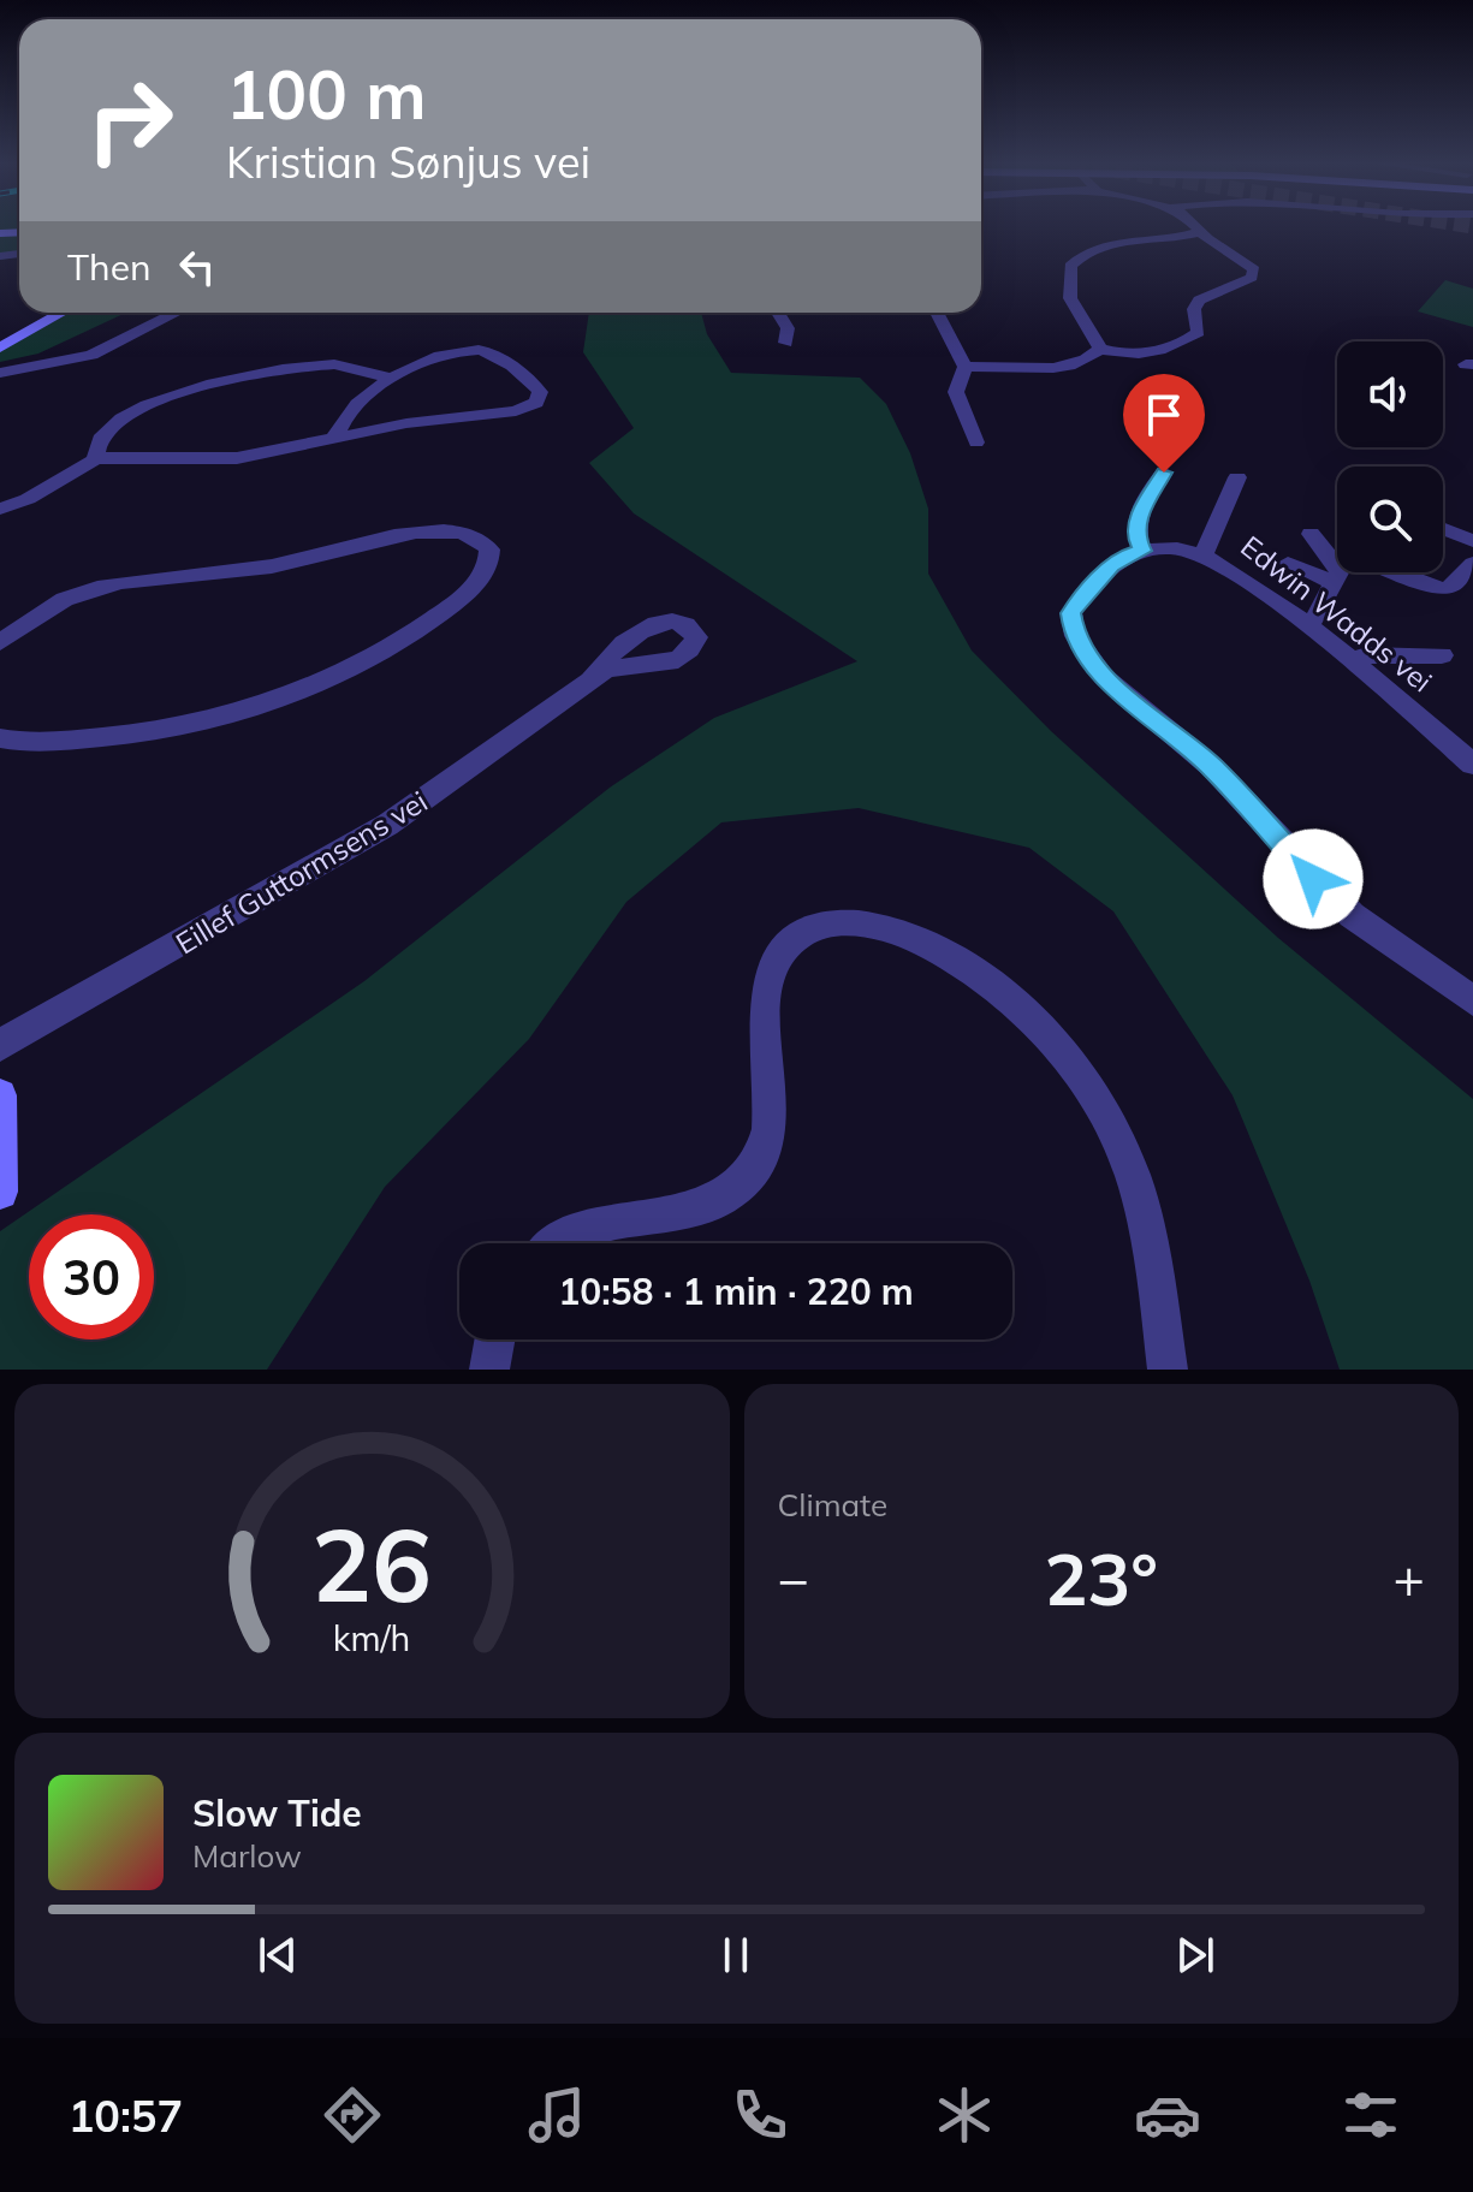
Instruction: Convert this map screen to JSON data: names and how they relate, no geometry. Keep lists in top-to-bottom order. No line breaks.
{"streets":{"street":["Edwin Wadds vei","Eillef Guttormsens vei"]},"page":{"turn":["100 m","Kristian Sønjus vei"],"then":"Then","limit":"30","trip":"10:58 · 1 min · 220 m","tile":"Climate","heat":["−","23°","+"],"song":["Slow Tide","Marlow"],"tabs":"10:57","gauge":["26","km/h"]}}
